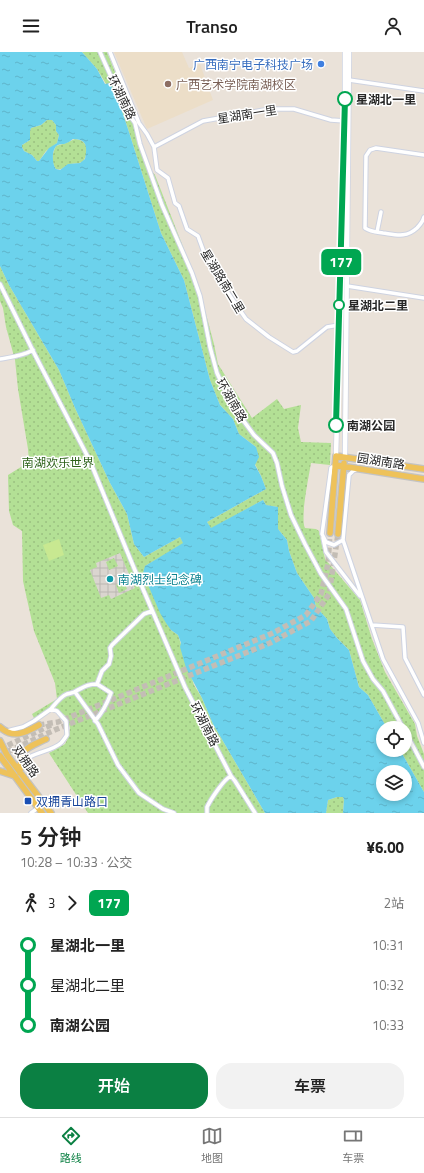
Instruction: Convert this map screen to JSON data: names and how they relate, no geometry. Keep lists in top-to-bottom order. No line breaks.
{"streets":{"main road":["园湖南路","双拥路"],"street":["环湖南路","星湖南一里","星湖路南二里"]},"crossings":[["星湖南一里","星湖路南二里"]],"parks":["南湖欢乐世界"],"places":{"other":["广西南宁电子科技广场","广西艺术学院南湖校区","星湖北一里","星湖北二里","南湖公园","南湖烈士纪念碑"],"transit":["双拥青山路口"]},"lines":["bus line 177"],"page":{"header":"Transo","on_map":"177","heading":["5 分钟","10:28 – 10:33 · 公交","¥6.00"],"legs":["3","177","2站"],"list":[{"name":"星湖北一里","value":"10:31"},{"name":"星湖北二里","value":"10:32"},{"name":"南湖公园","value":"10:33"}],"buttons":["开始","车票"],"tabs":["路线","地图","车票"]}}
